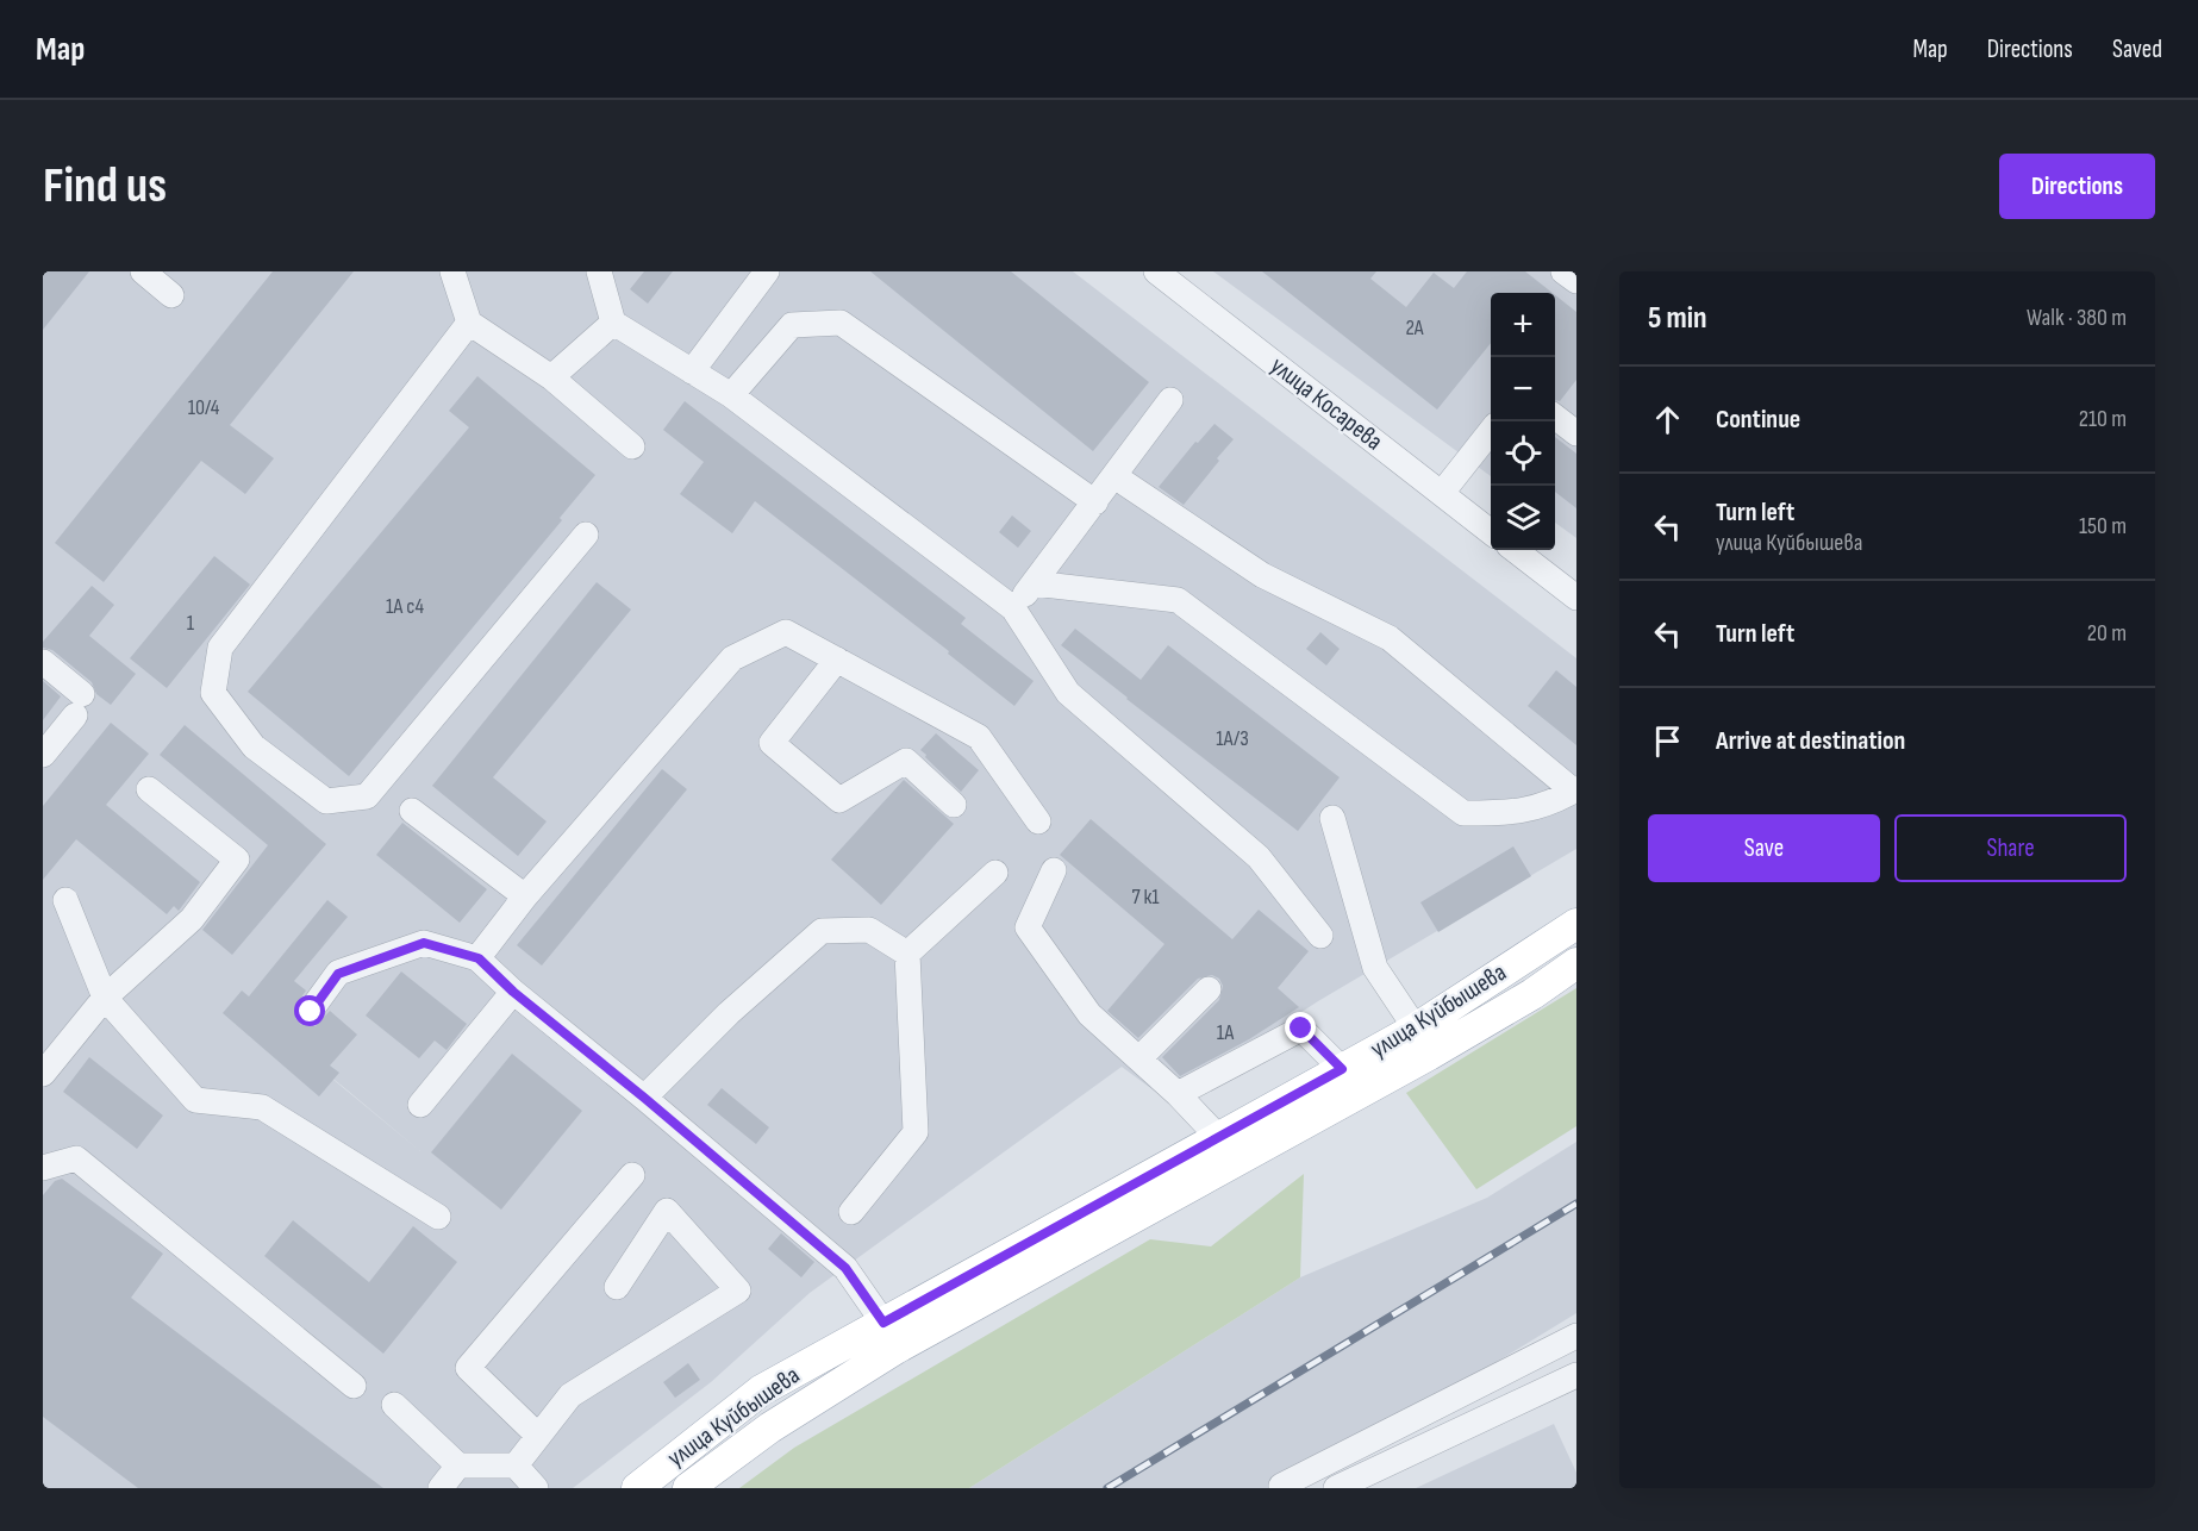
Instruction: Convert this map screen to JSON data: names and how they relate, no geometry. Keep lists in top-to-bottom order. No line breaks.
{"streets":{"main road":["улица Куйбышева"],"street":["улица Косарева"]},"house_numbers":["2А","10/4","1А с4","1","1А/3","7 к1","1А"],"page":{"header":"Map","nav":["Map","Directions","Saved"],"buttons":["Directions",["Save","Share"]],"title":"Find us","heading":["5 min","Walk · 380 m"],"map_buttons":["+","−"],"list":[["Continue","210 m"],["Turn left","улица Куйбышева","150 m"],["Turn left","20 m"],"Arrive at destination"]}}
